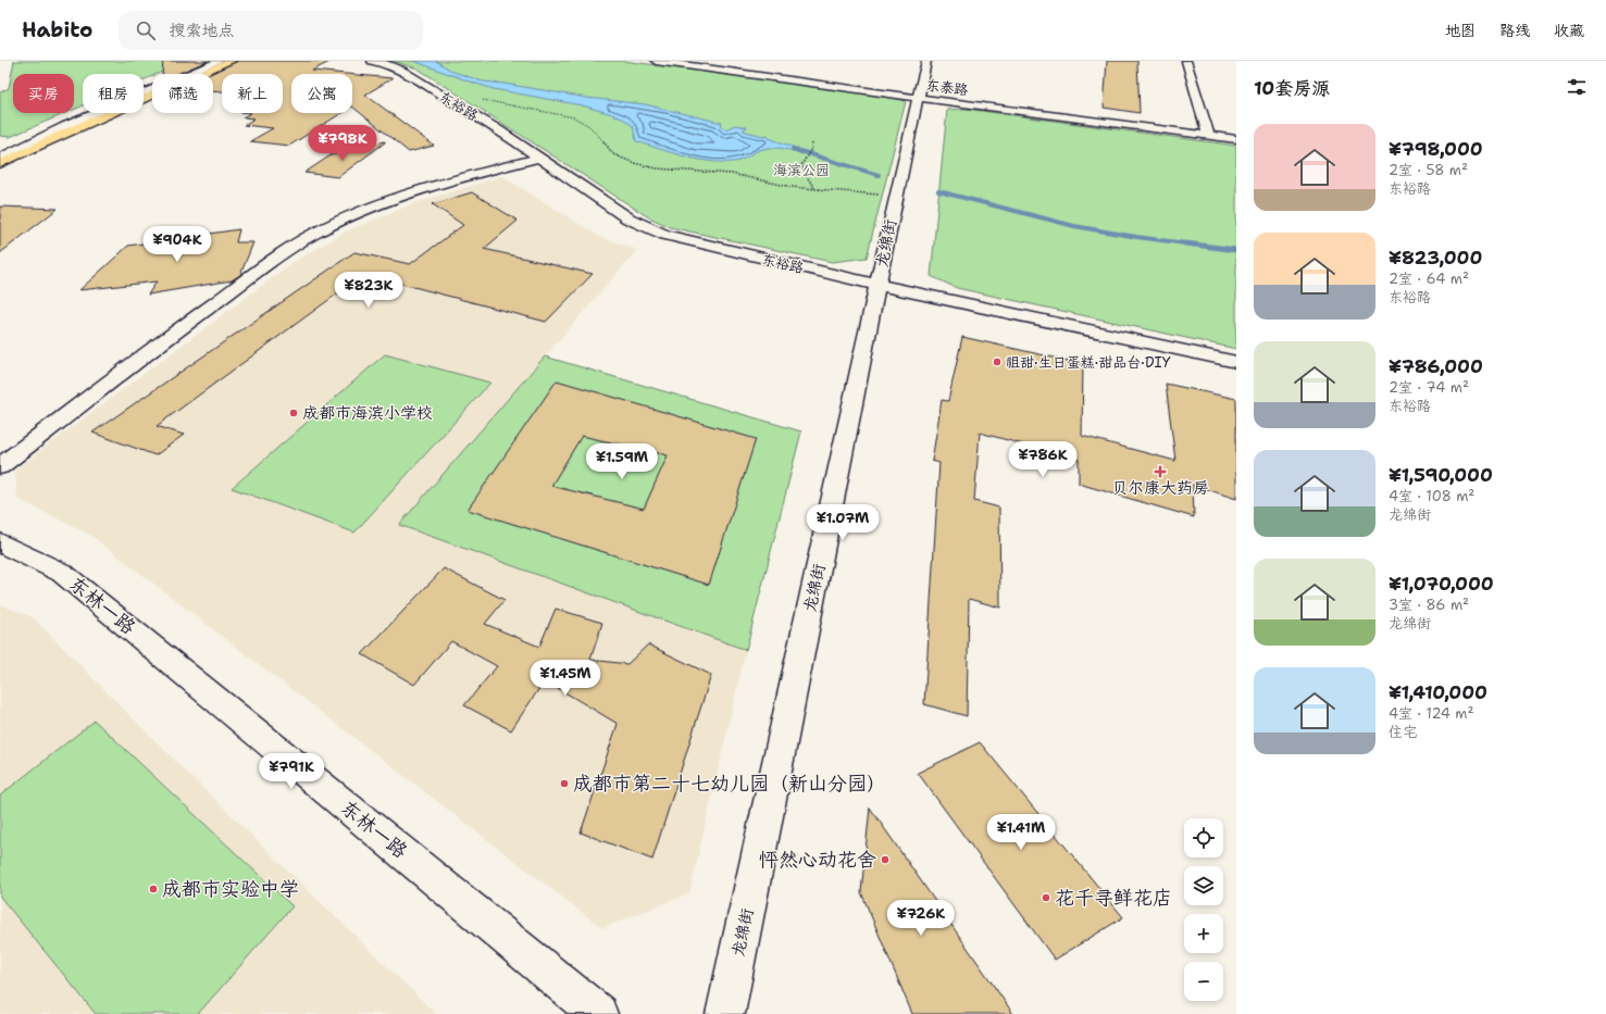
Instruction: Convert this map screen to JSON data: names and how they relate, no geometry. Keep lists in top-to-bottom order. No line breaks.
{"streets":{"street":["东泰路","东裕路","龙绵街","东林一路"]},"crossings":[["东泰路","龙绵街"],["东裕路","龙绵街"]],"parks":["海滨公园"],"places":{"other":["祖甜·生日蛋糕·甜品台·DIY","成都市海滨小学校","成都市第二十七幼儿园（新山分园）","怦然心动花舍","成都市实验中学","花千寻鲜花店"],"health":["贝尔康大药房"]},"page":{"header":"Habito","search":"搜索地点","nav":["地图","路线","收藏"],"heading":"10套房源","chip":["买房","租房","筛选","新上","公寓"],"list":[{"name":"¥798,000","note":"2室 · 58 m² · 东裕路"},{"name":"¥823,000","note":"2室 · 64 m² · 东裕路"},{"name":"¥786,000","note":"2室 · 74 m² · 东裕路"},{"name":"¥1,590,000","note":"4室 · 108 m² · 龙绵街"},{"name":"¥1,070,000","note":"3室 · 86 m² · 龙绵街"},{"name":"¥1,410,000","note":"4室 · 124 m² · 住宅"}],"price":["¥798K","¥904K","¥823K","¥786K","¥1.59M","¥1.07M","¥1.45M","¥791K","¥1.41M","¥726K"],"map_buttons":["+","−"]}}
